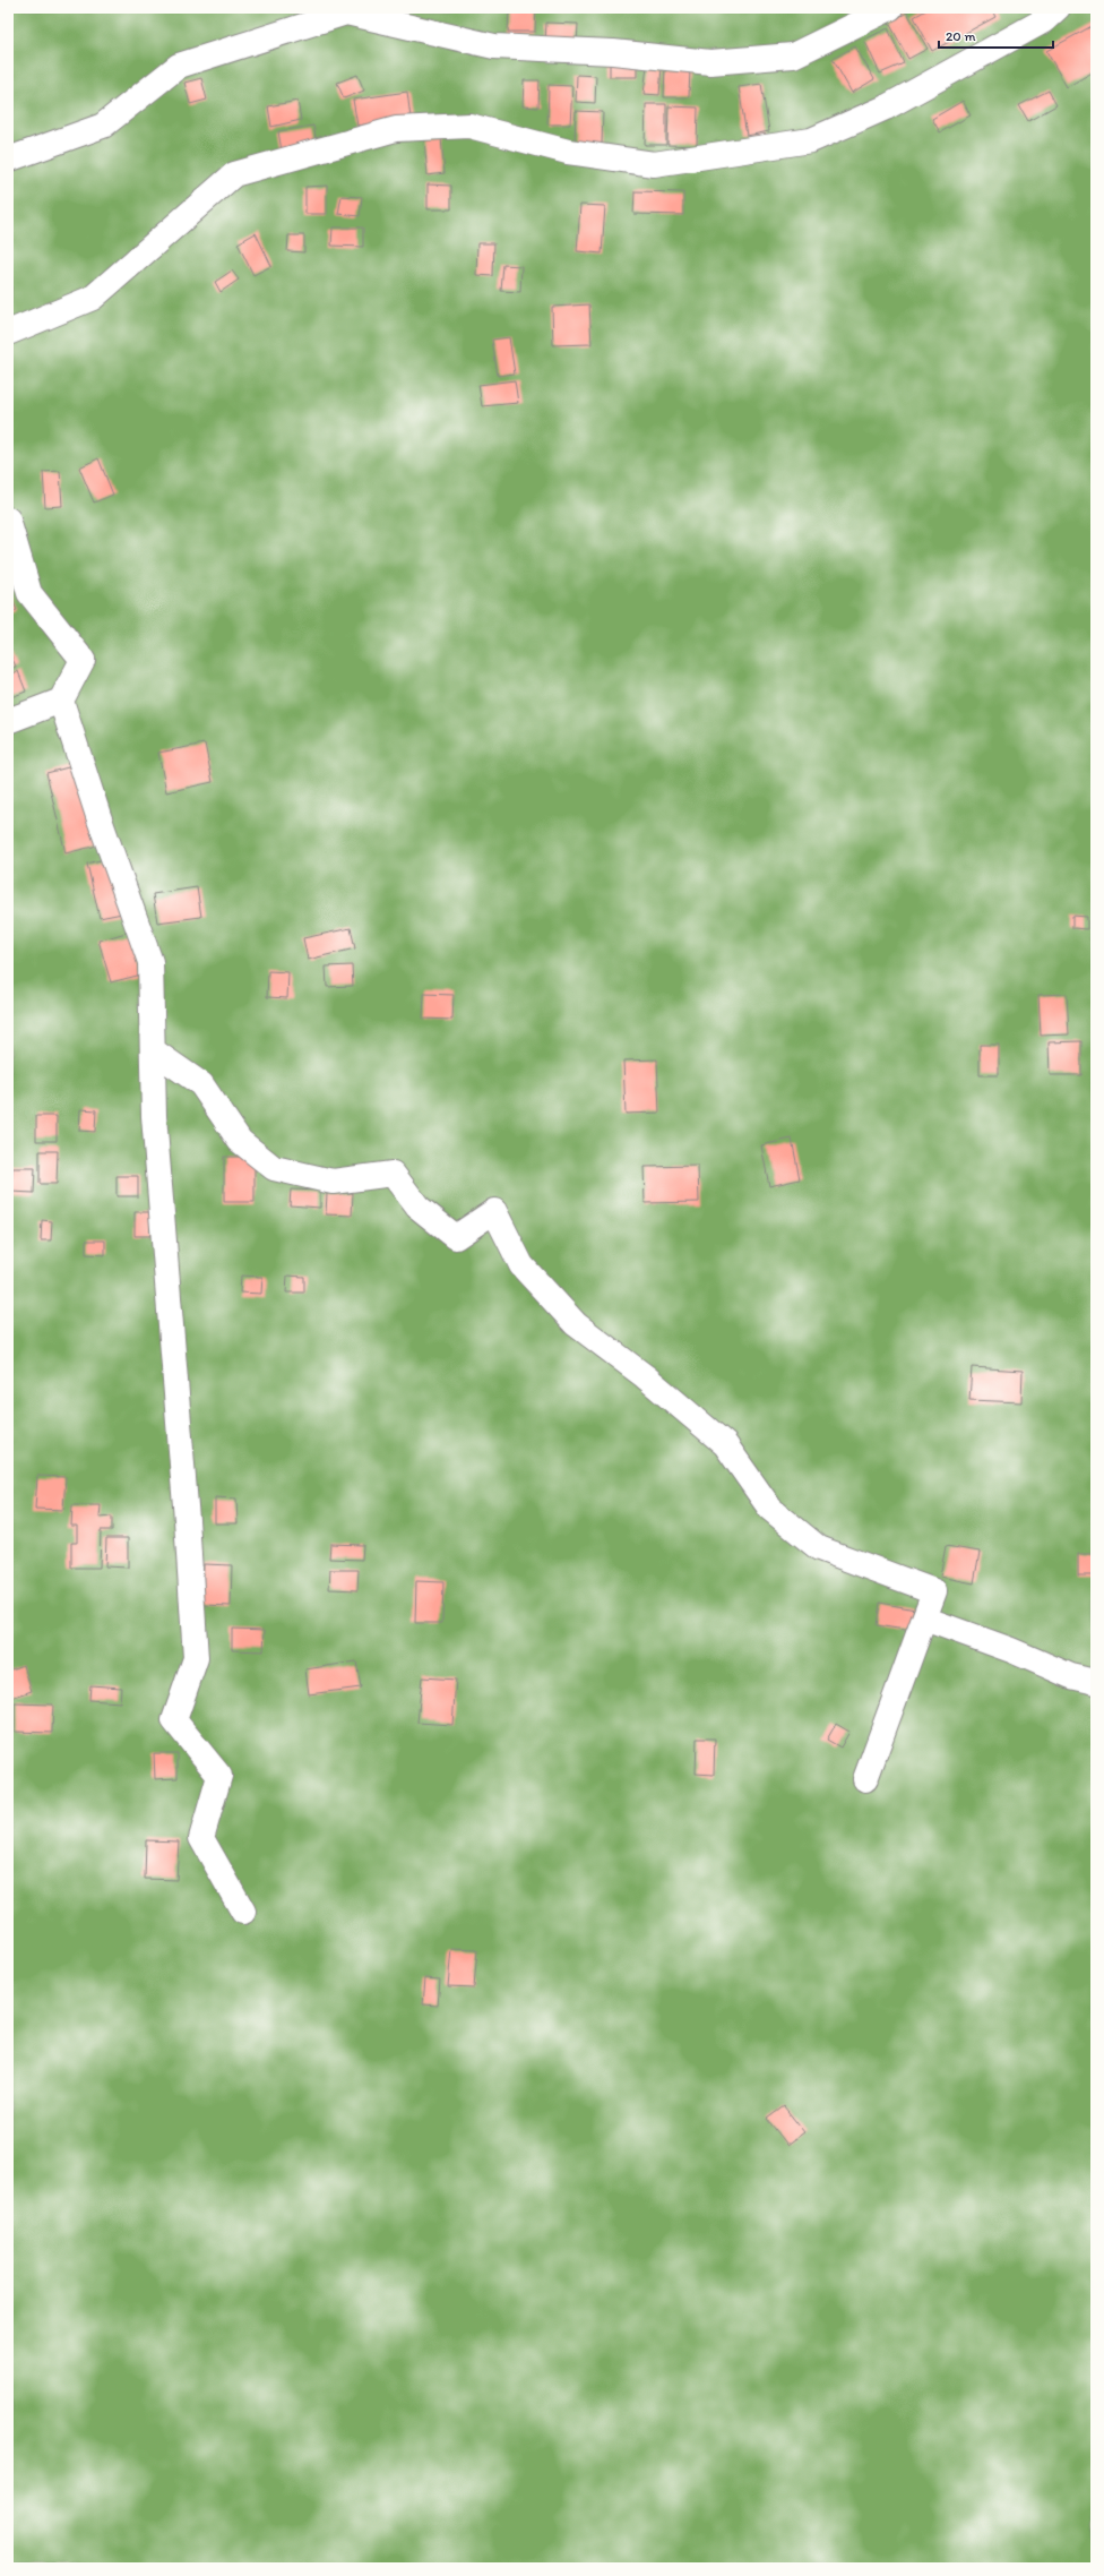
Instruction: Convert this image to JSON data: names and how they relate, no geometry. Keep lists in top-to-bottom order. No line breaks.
{"scale_bar":"20 m"}
